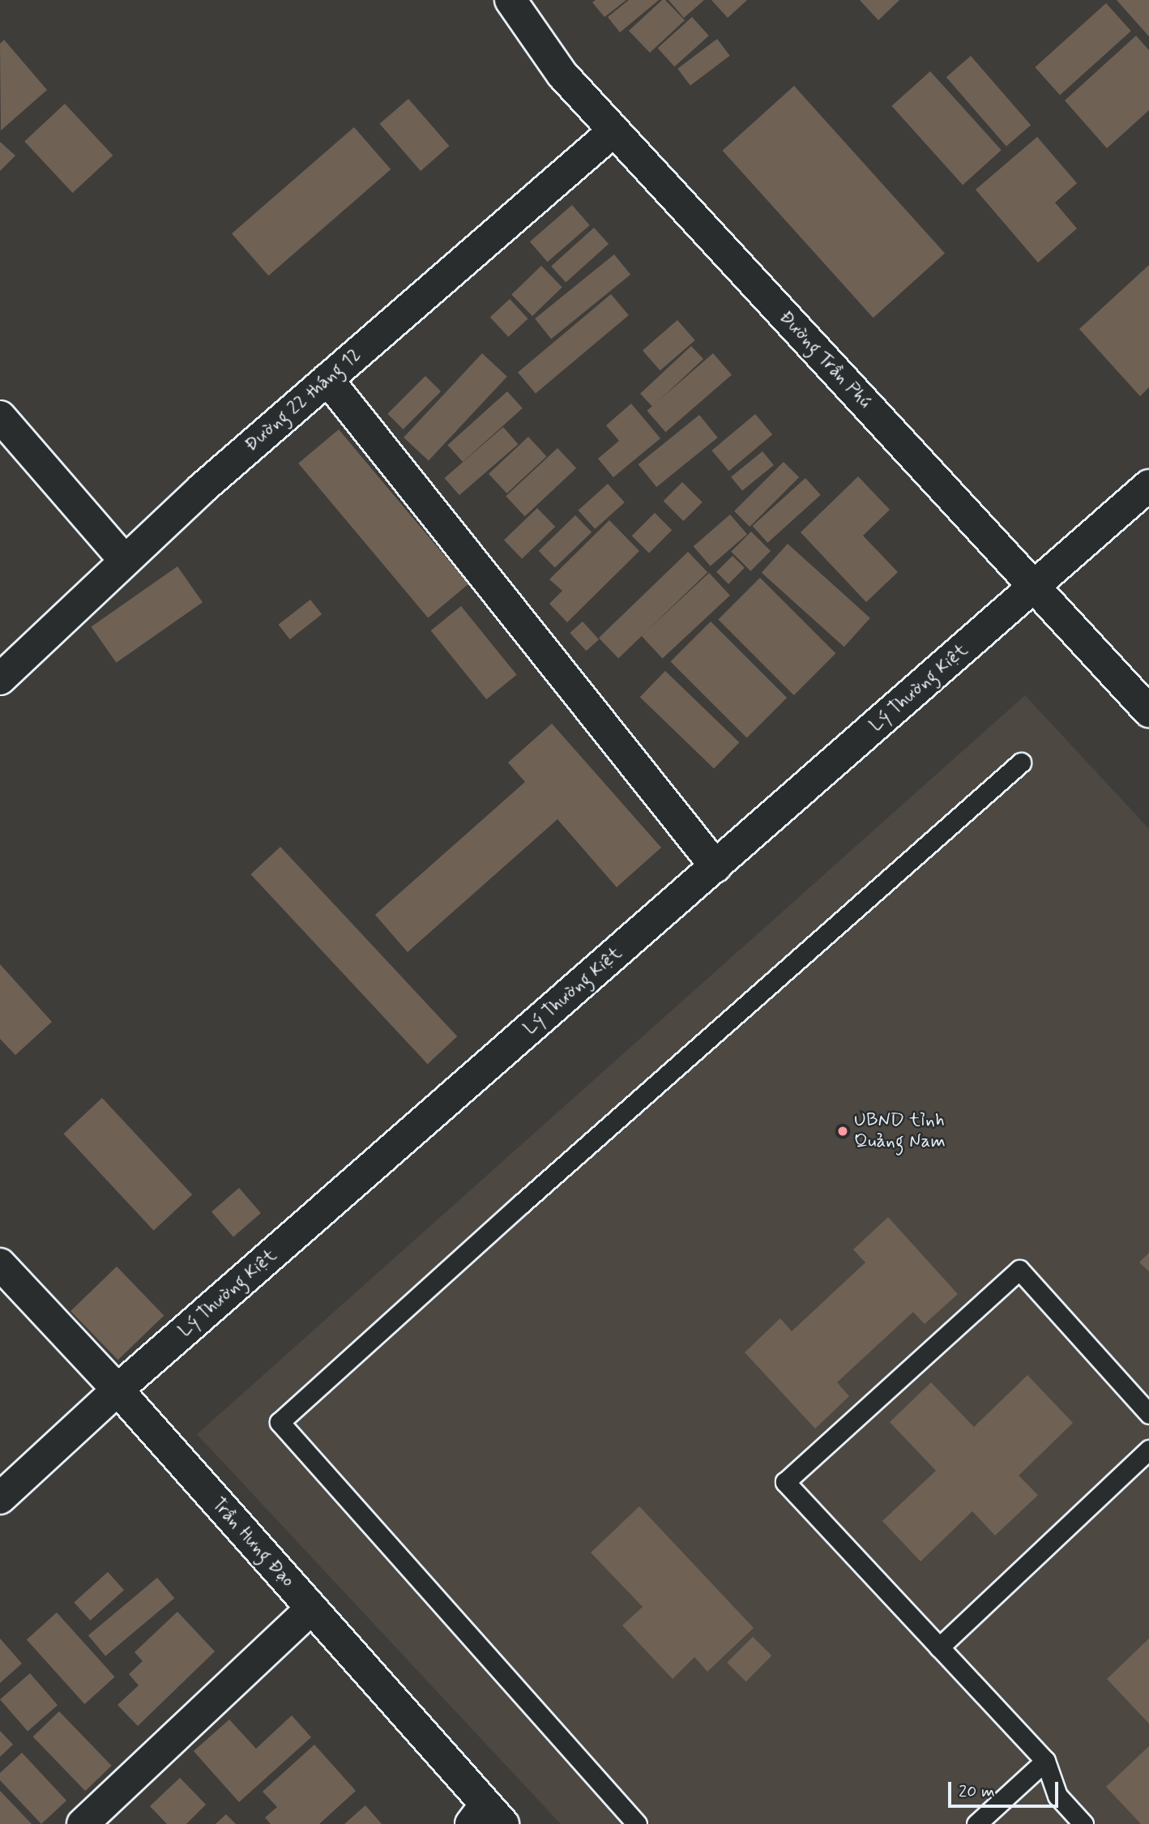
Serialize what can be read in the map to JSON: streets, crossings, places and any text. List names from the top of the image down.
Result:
{
  "streets": {
    "street": [
      "Đường Trần Phú",
      "Đường 22 tháng 12",
      "Lý Thường Kiệt",
      "Trần Hưng Đạo"
    ]
  },
  "crossings": [
    ["Đường Trần Phú", "Đường 22 tháng 12"],
    ["Đường Trần Phú", "Lý Thường Kiệt"],
    ["Lý Thường Kiệt", "Trần Hưng Đạo"]
  ],
  "places": ["UBND tỉnh Quảng Nam"],
  "scale_bar": "20 m"
}
